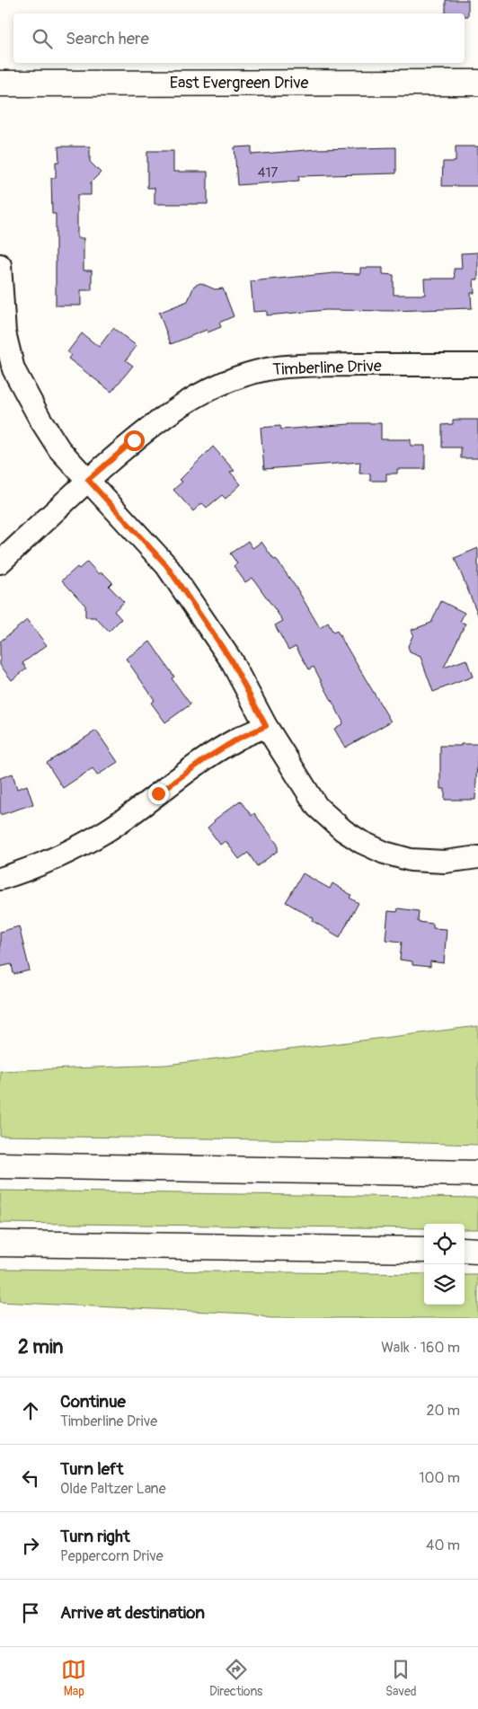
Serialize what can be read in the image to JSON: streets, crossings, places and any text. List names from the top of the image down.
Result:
{
  "streets": {
    "main road": ["East Evergreen Drive"],
    "street": ["Timberline Drive"]
  },
  "house_numbers": ["417"],
  "page": {
    "search": "Search here",
    "heading": ["2 min", "Walk · 160 m"],
    "list": [
      ["Continue", "Timberline Drive", "20 m"],
      ["Turn left", "Olde Paltzer Lane", "100 m"],
      ["Turn right", "Peppercorn Drive", "40 m"],
      "Arrive at destination"
    ],
    "nav": ["Map", "Directions", "Saved"]
  }
}
